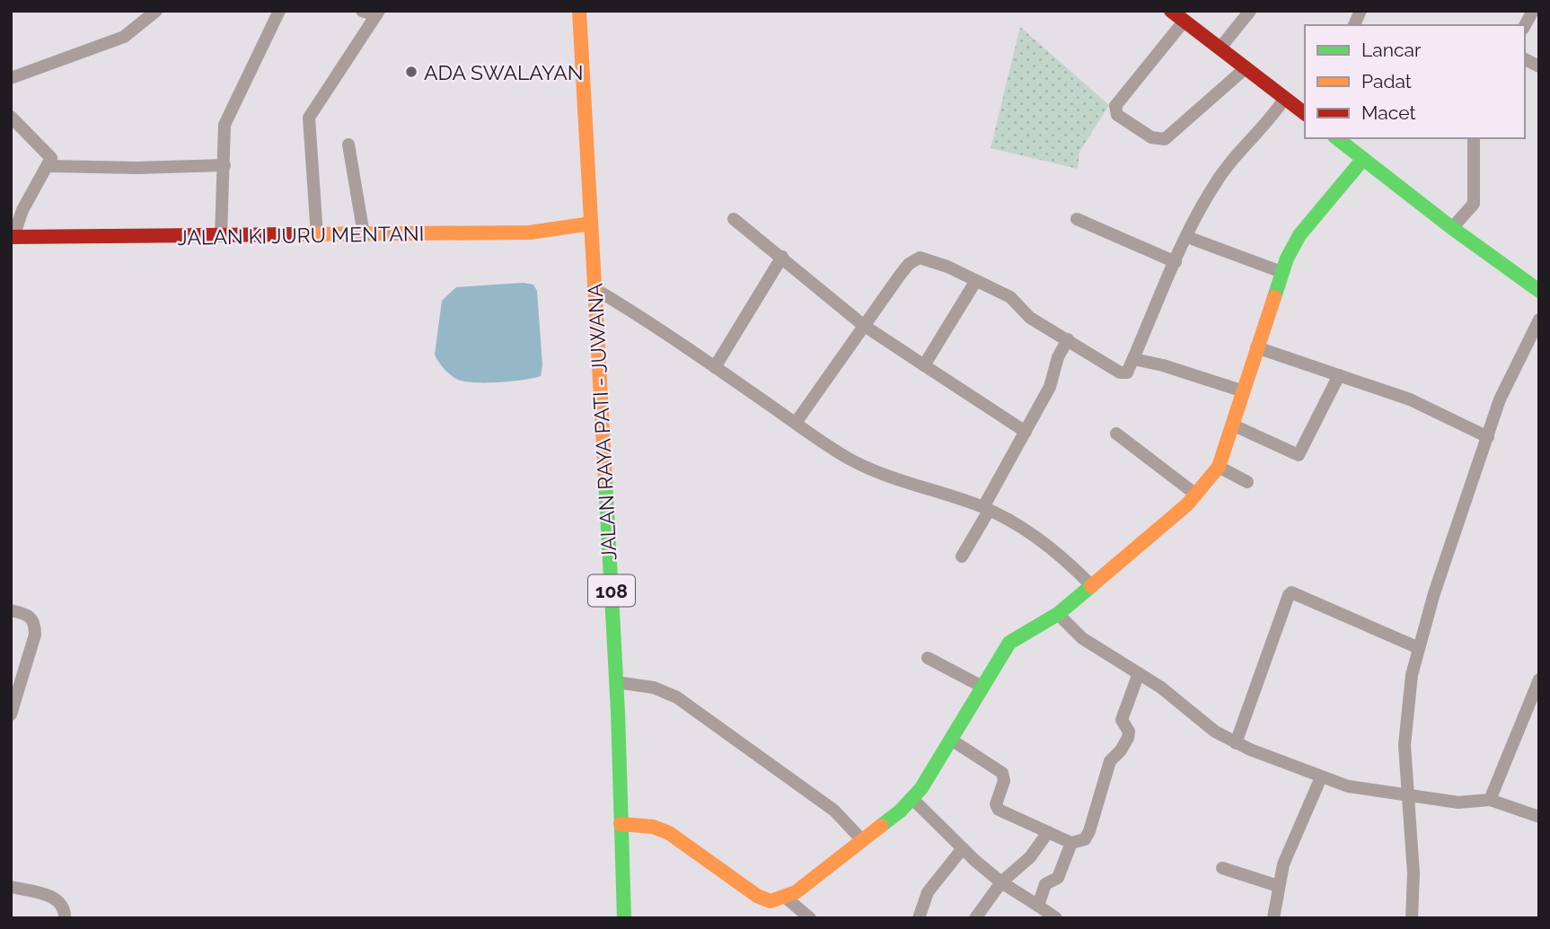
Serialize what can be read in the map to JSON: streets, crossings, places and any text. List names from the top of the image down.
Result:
{
  "streets": {
    "street": ["JALAN KI JURU MENTANI", "JALAN RAYA PATI - JUWANA", "108"]
  },
  "crossings": [
    ["JALAN KI JURU MENTANI", "JALAN RAYA PATI - JUWANA"]
  ],
  "places": ["ADA SWALAYAN"],
  "legend": ["Lancar", "Padat", "Macet"]
}
